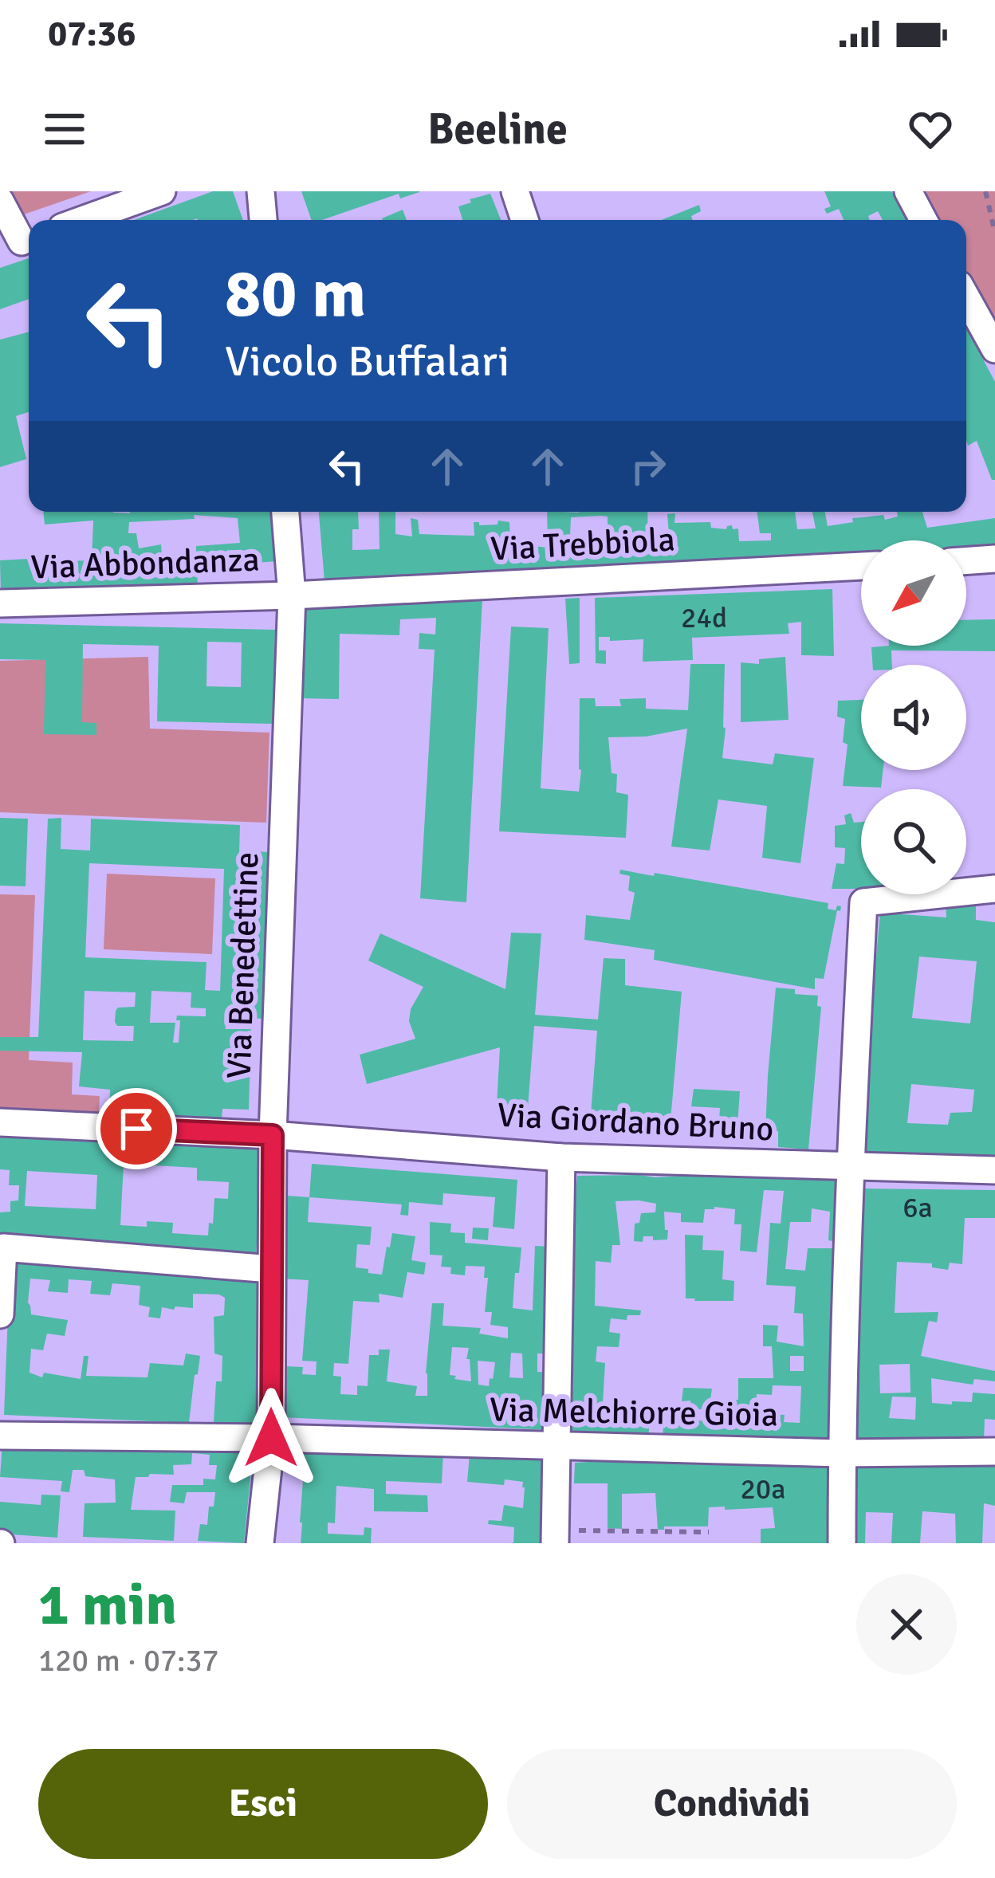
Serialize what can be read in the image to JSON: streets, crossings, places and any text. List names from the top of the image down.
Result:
{
  "streets": {
    "street": [
      "Via Trebbiola",
      "Via Abbondanza",
      "Via Benedettine",
      "Via Giordano Bruno",
      "Via Melchiorre Gioia"
    ]
  },
  "crossings": [
    ["Via Trebbiola", "Via Abbondanza"],
    ["Via Trebbiola", "Via Benedettine"],
    ["Via Abbondanza", "Via Benedettine"],
    ["Via Benedettine", "Via Giordano Bruno"],
    ["Via Benedettine", "Via Melchiorre Gioia"]
  ],
  "house_numbers": ["24d", "6a", "20a"],
  "north": "bottom left",
  "page": {
    "status": "07:36",
    "header": "Beeline",
    "turn": ["80 m", "Vicolo Buffalari"],
    "heading": ["1 min", "120 m · 07:37"],
    "buttons": ["Esci", "Condividi"]
  }
}
